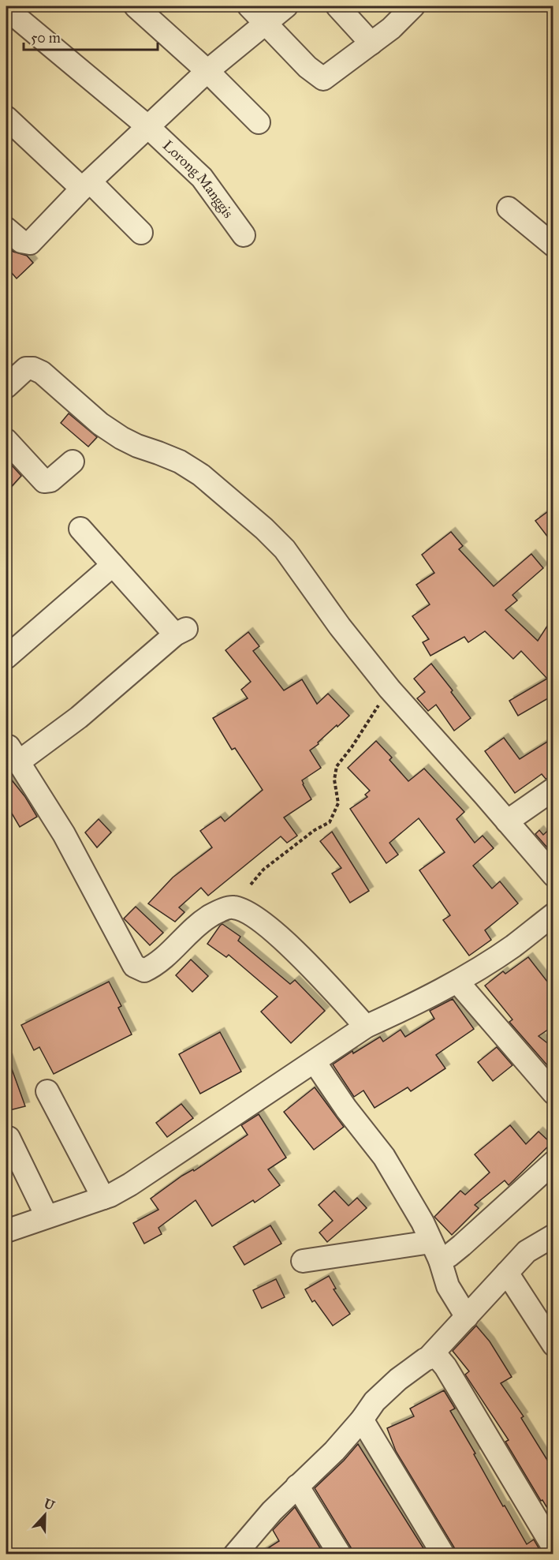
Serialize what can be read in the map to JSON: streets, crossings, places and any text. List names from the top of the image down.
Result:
{
  "streets": {
    "street": ["Lorong Manggis"]
  },
  "scale_bar": "50 m",
  "north": "top"
}
